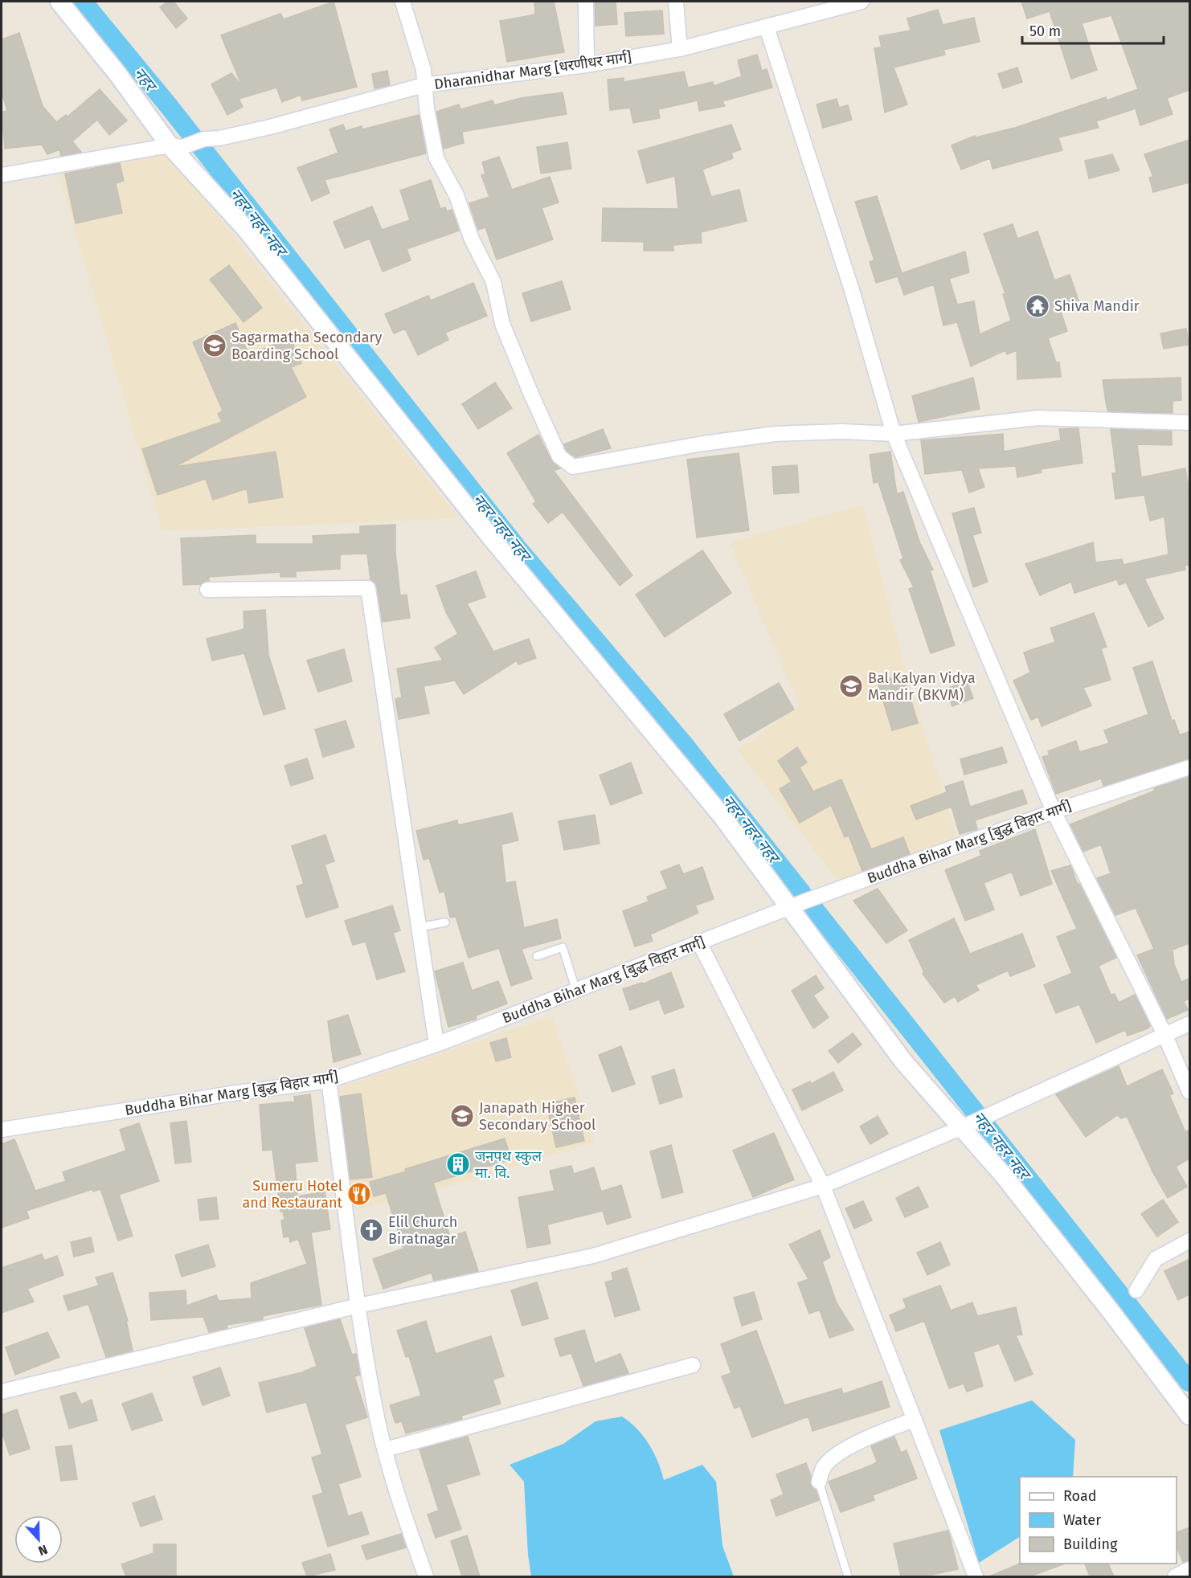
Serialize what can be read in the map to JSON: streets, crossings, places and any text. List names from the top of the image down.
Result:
{
  "streets": {
    "street": ["Dharanidhar Marg [धरणीधर मार्ग]", "Buddha Bihar Marg [बुद्ध विहार मार्ग]"]
  },
  "water": ["नहर", "नहर नहर नहर"],
  "places": {
    "temple": ["Shiva Mandir"],
    "school or university": ["Sagarmatha Secondary Boarding School", "Bal Kalyan Vidya Mandir (BKVM)", "Janapath Higher Secondary School"],
    "building": ["जनपथ स्कुल मा. वि."],
    "restaurant": ["Sumeru Hotel and Restaurant"],
    "church": ["Elil Church Biratnagar"]
  },
  "legend": ["Road", "Water", "Building"],
  "scale_bar": "50 m",
  "north": "bottom"
}
